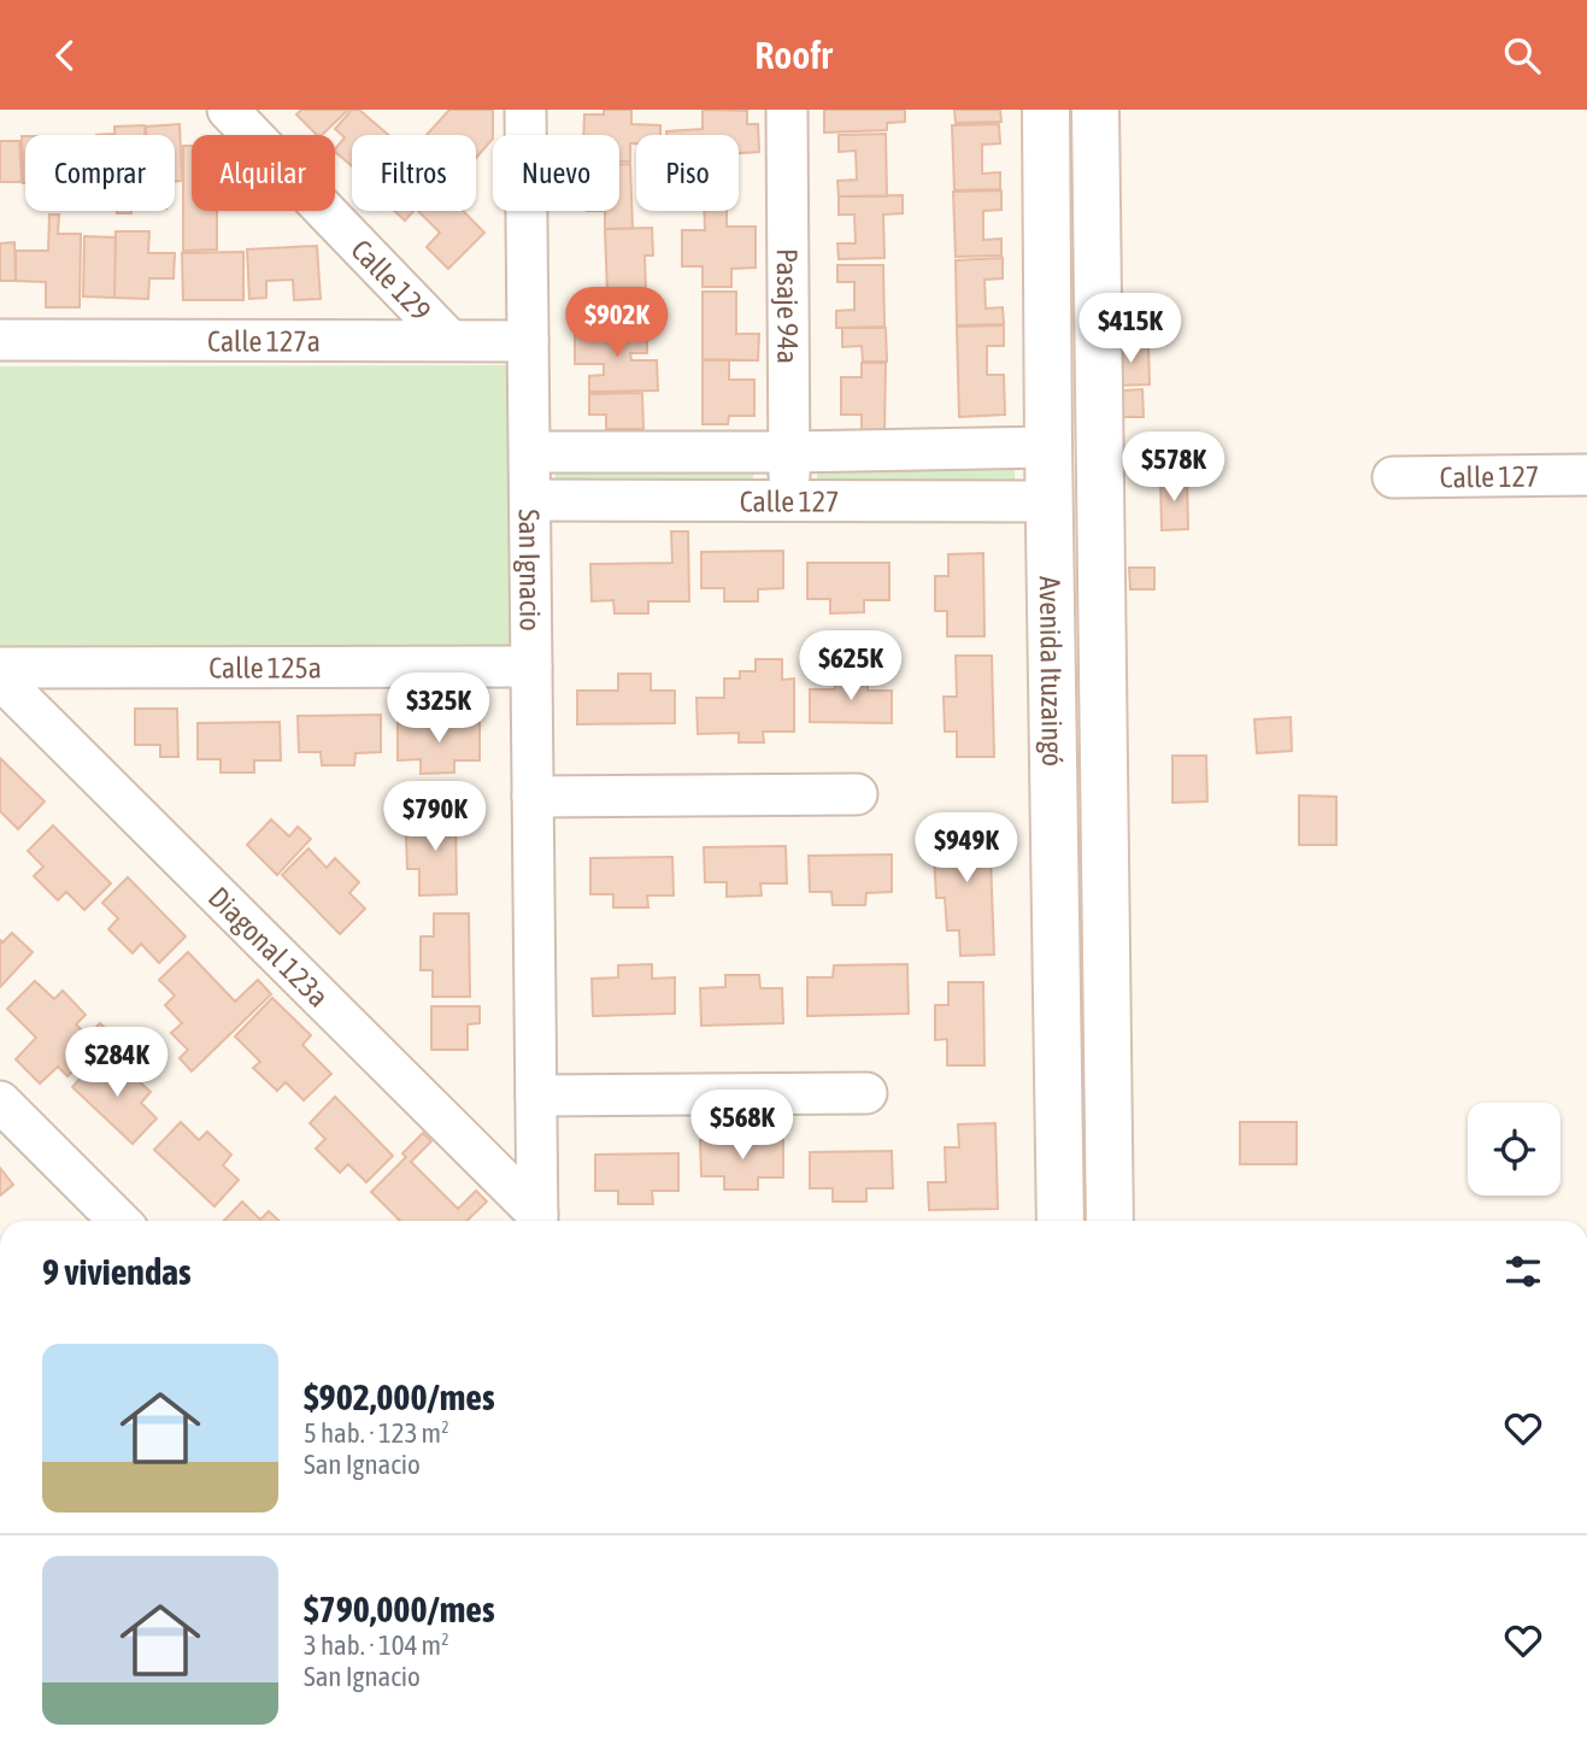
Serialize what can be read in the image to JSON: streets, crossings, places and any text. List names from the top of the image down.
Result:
{
  "streets": {
    "main road": ["Avenida Ituzaingó"],
    "street": [
      "Calle 129",
      "Pasaje 94a",
      "Calle 127a",
      "Calle 127",
      "San Ignacio",
      "Calle 125a",
      "Diagonal 123a"
    ]
  },
  "crossings": [
    ["Calle 129", "Calle 127a"],
    ["Pasaje 94a", "Calle 127"],
    ["Calle 127a", "San Ignacio"],
    ["Calle 127", "San Ignacio"],
    ["Calle 127", "Avenida Ituzaingó"],
    ["San Ignacio", "Calle 125a"],
    ["San Ignacio", "Diagonal 123a"]
  ],
  "page": {
    "header": "Roofr",
    "chip": [
      "Comprar",
      "Alquilar",
      "Filtros",
      "Nuevo",
      "Piso"
    ],
    "price": [
      "$902K",
      "$415K",
      "$578K",
      "$625K",
      "$325K",
      "$790K",
      "$949K",
      "$284K",
      "$568K"
    ],
    "heading": "9 viviendas",
    "list": [
      {
        "name": "$902,000/mes",
        "note": "5 hab. · 123 m² · San Ignacio"
      },
      {
        "name": "$790,000/mes",
        "note": "3 hab. · 104 m² · San Ignacio"
      }
    ]
  }
}
